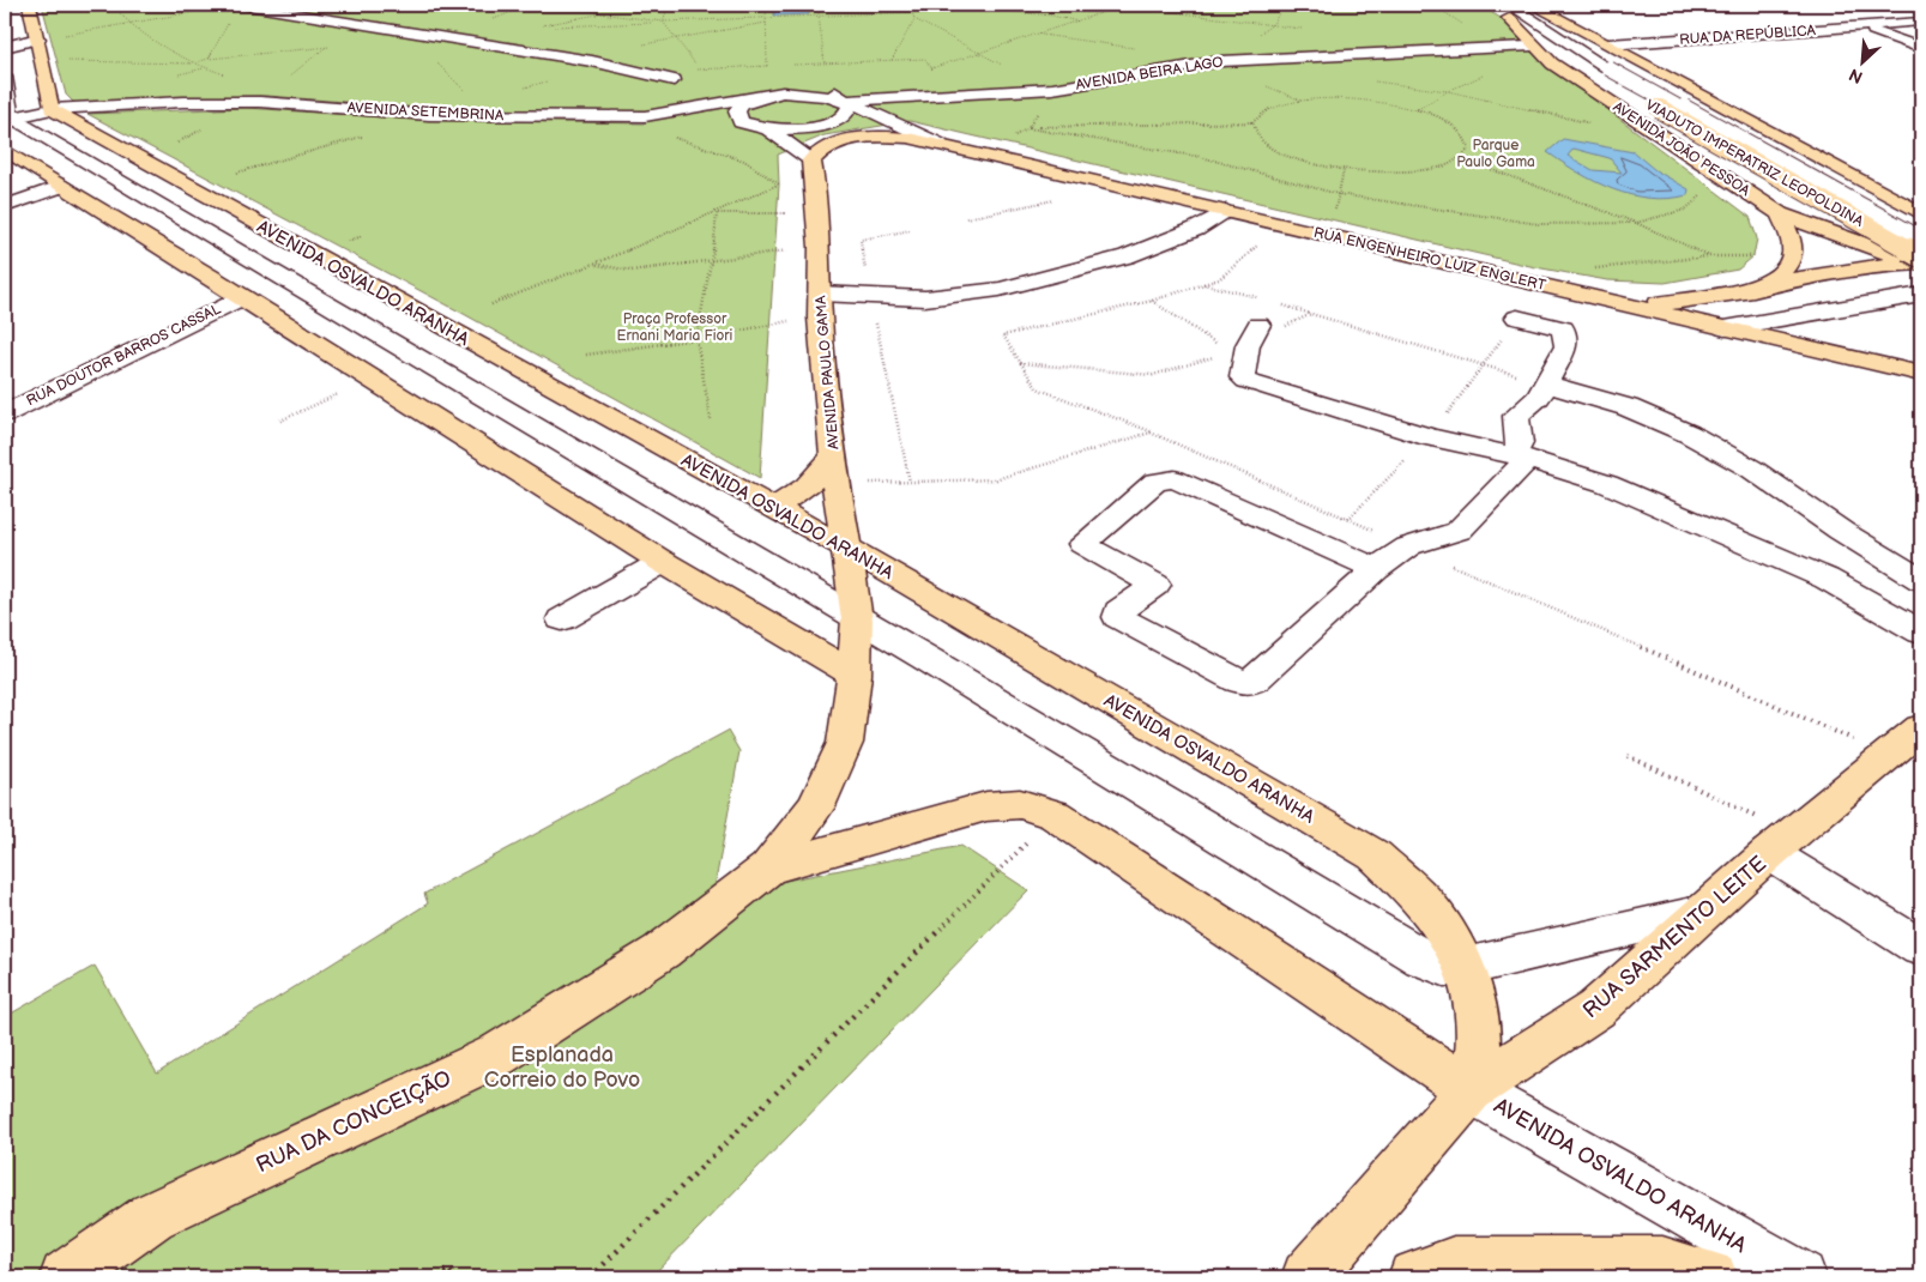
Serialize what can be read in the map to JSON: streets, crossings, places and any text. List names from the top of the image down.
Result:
{
  "streets": {
    "main road": [
      "AVENIDA JOÃO PESSOA",
      "VIADUTO IMPERATRIZ LEOPOLDINA",
      "RUA ENGENHEIRO LUIZ ENGLERT",
      "AVENIDA OSVALDO ARANHA",
      "AVENIDA PAULO GAMA",
      "RUA SARMENTO LEITE",
      "RUA DA CONCEIÇÃO"
    ],
    "street": [
      "RUA DA REPÚBLICA",
      "AVENIDA BEIRA LAGO",
      "AVENIDA SETEMBRINA",
      "RUA DOUTOR BARROS CASSAL"
    ]
  },
  "crossings": [
    ["AVENIDA BEIRA LAGO", "AVENIDA SETEMBRINA"],
    ["AVENIDA SETEMBRINA", "RUA ENGENHEIRO LUIZ ENGLERT"],
    ["AVENIDA SETEMBRINA", "AVENIDA OSVALDO ARANHA"],
    ["AVENIDA JOÃO PESSOA", "VIADUTO IMPERATRIZ LEOPOLDINA"],
    ["AVENIDA OSVALDO ARANHA", "AVENIDA PAULO GAMA"],
    ["AVENIDA OSVALDO ARANHA", "RUA SARMENTO LEITE"],
    ["AVENIDA OSVALDO ARANHA", "RUA DA CONCEIÇÃO"],
    ["AVENIDA PAULO GAMA", "RUA DA CONCEIÇÃO"]
  ],
  "parks": ["Parque Paulo Gama", "Praça Professor Ernani Maria Fiori", "Esplanada Correio do Povo"],
  "north": "bottom left"
}
